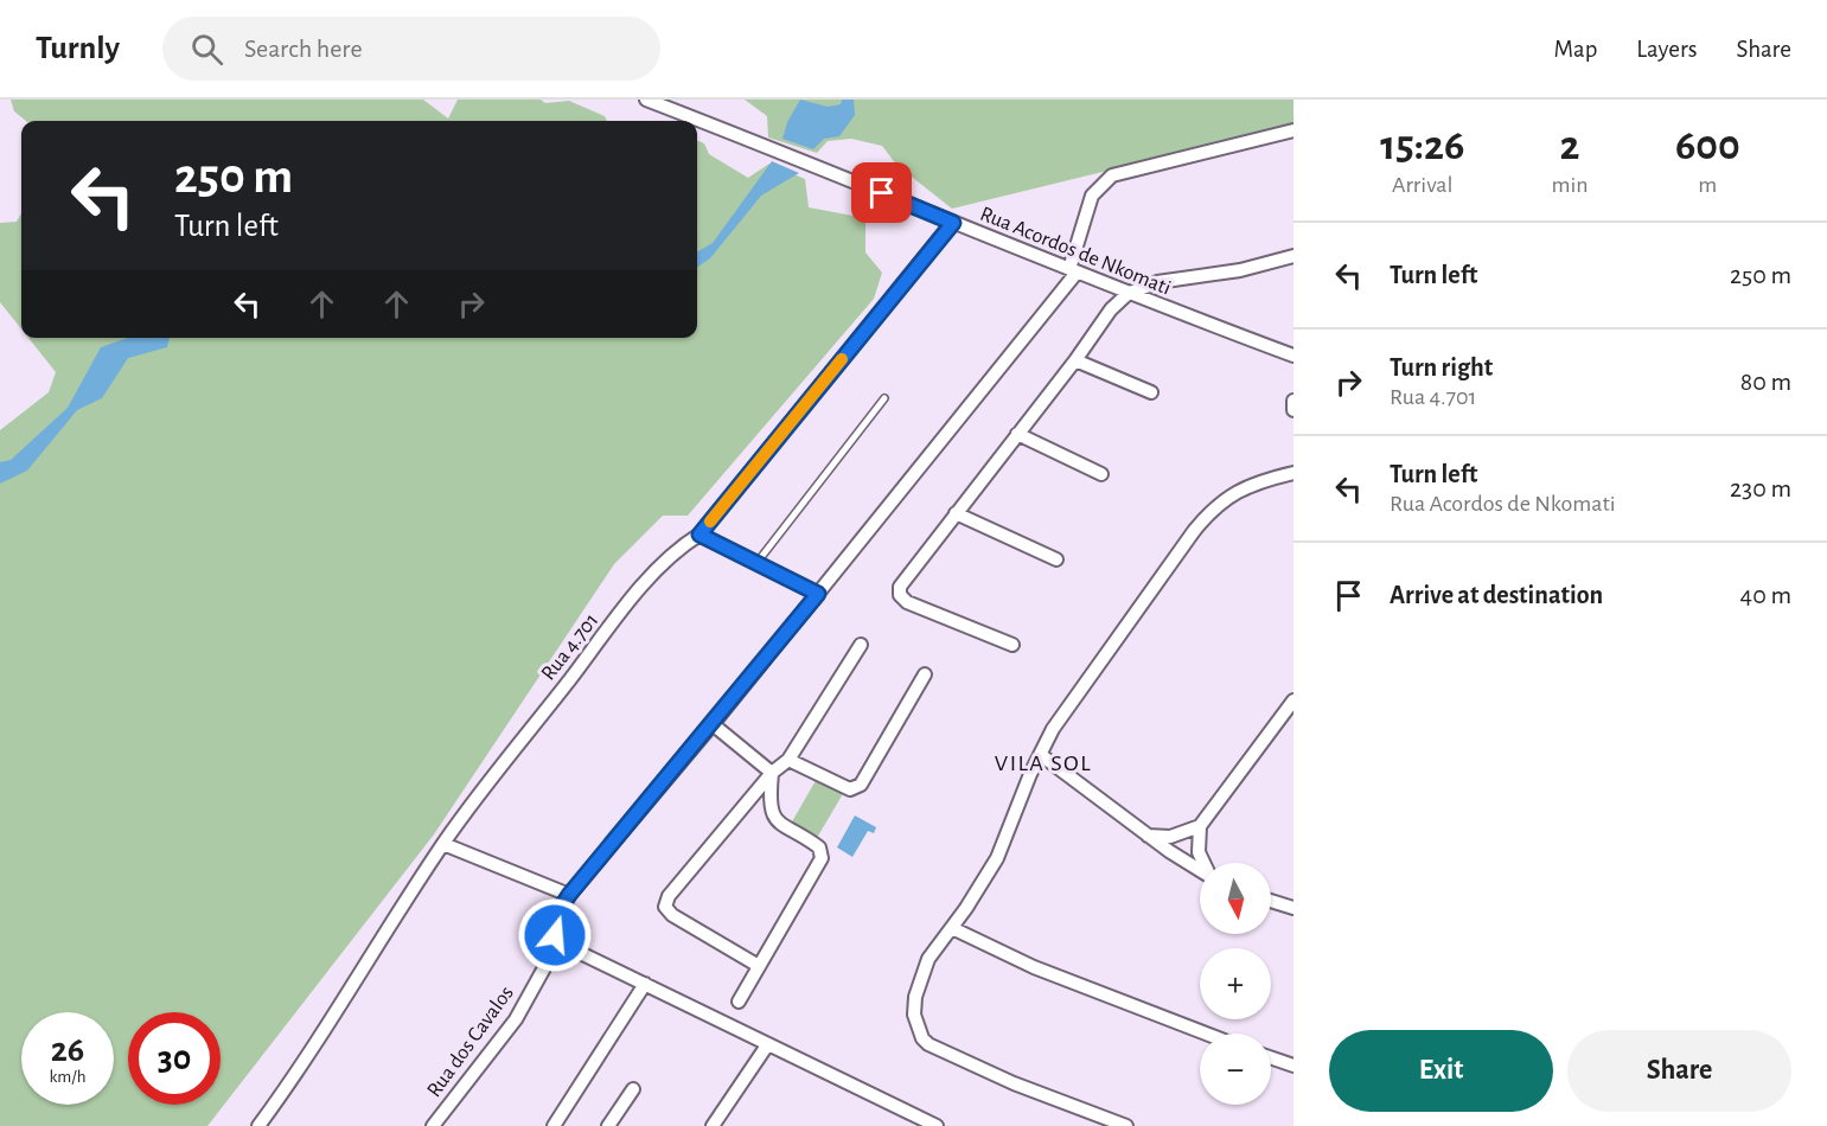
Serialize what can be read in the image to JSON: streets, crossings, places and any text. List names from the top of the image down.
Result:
{
  "streets": {
    "street": ["Rua Acordos de Nkomati", "Rua 4.701", "Rua dos Cavalos"]
  },
  "crossings": [
    ["Rua Acordos de Nkomati", "Rua 4.701"]
  ],
  "districts": ["VILA SOL"],
  "north": "bottom",
  "page": {
    "header": "Turnly",
    "search": "Search here",
    "nav": ["Map", "Layers", "Share"],
    "eta": [
      "15:26",
      "Arrival",
      "2",
      "min",
      "600",
      "m"
    ],
    "turn": ["250 m", "Turn left"],
    "list": [
      {
        "name": "Turn left",
        "value": "250 m"
      },
      {
        "name": "Turn right",
        "note": "Rua 4.701",
        "value": "80 m"
      },
      {
        "name": "Turn left",
        "note": "Rua Acordos de Nkomati",
        "value": "230 m"
      },
      {
        "name": "Arrive at destination",
        "value": "40 m"
      }
    ],
    "map_buttons": ["+", "−"],
    "speed": "26 km/h",
    "limit": "30",
    "buttons": ["Exit", "Share"]
  }
}
